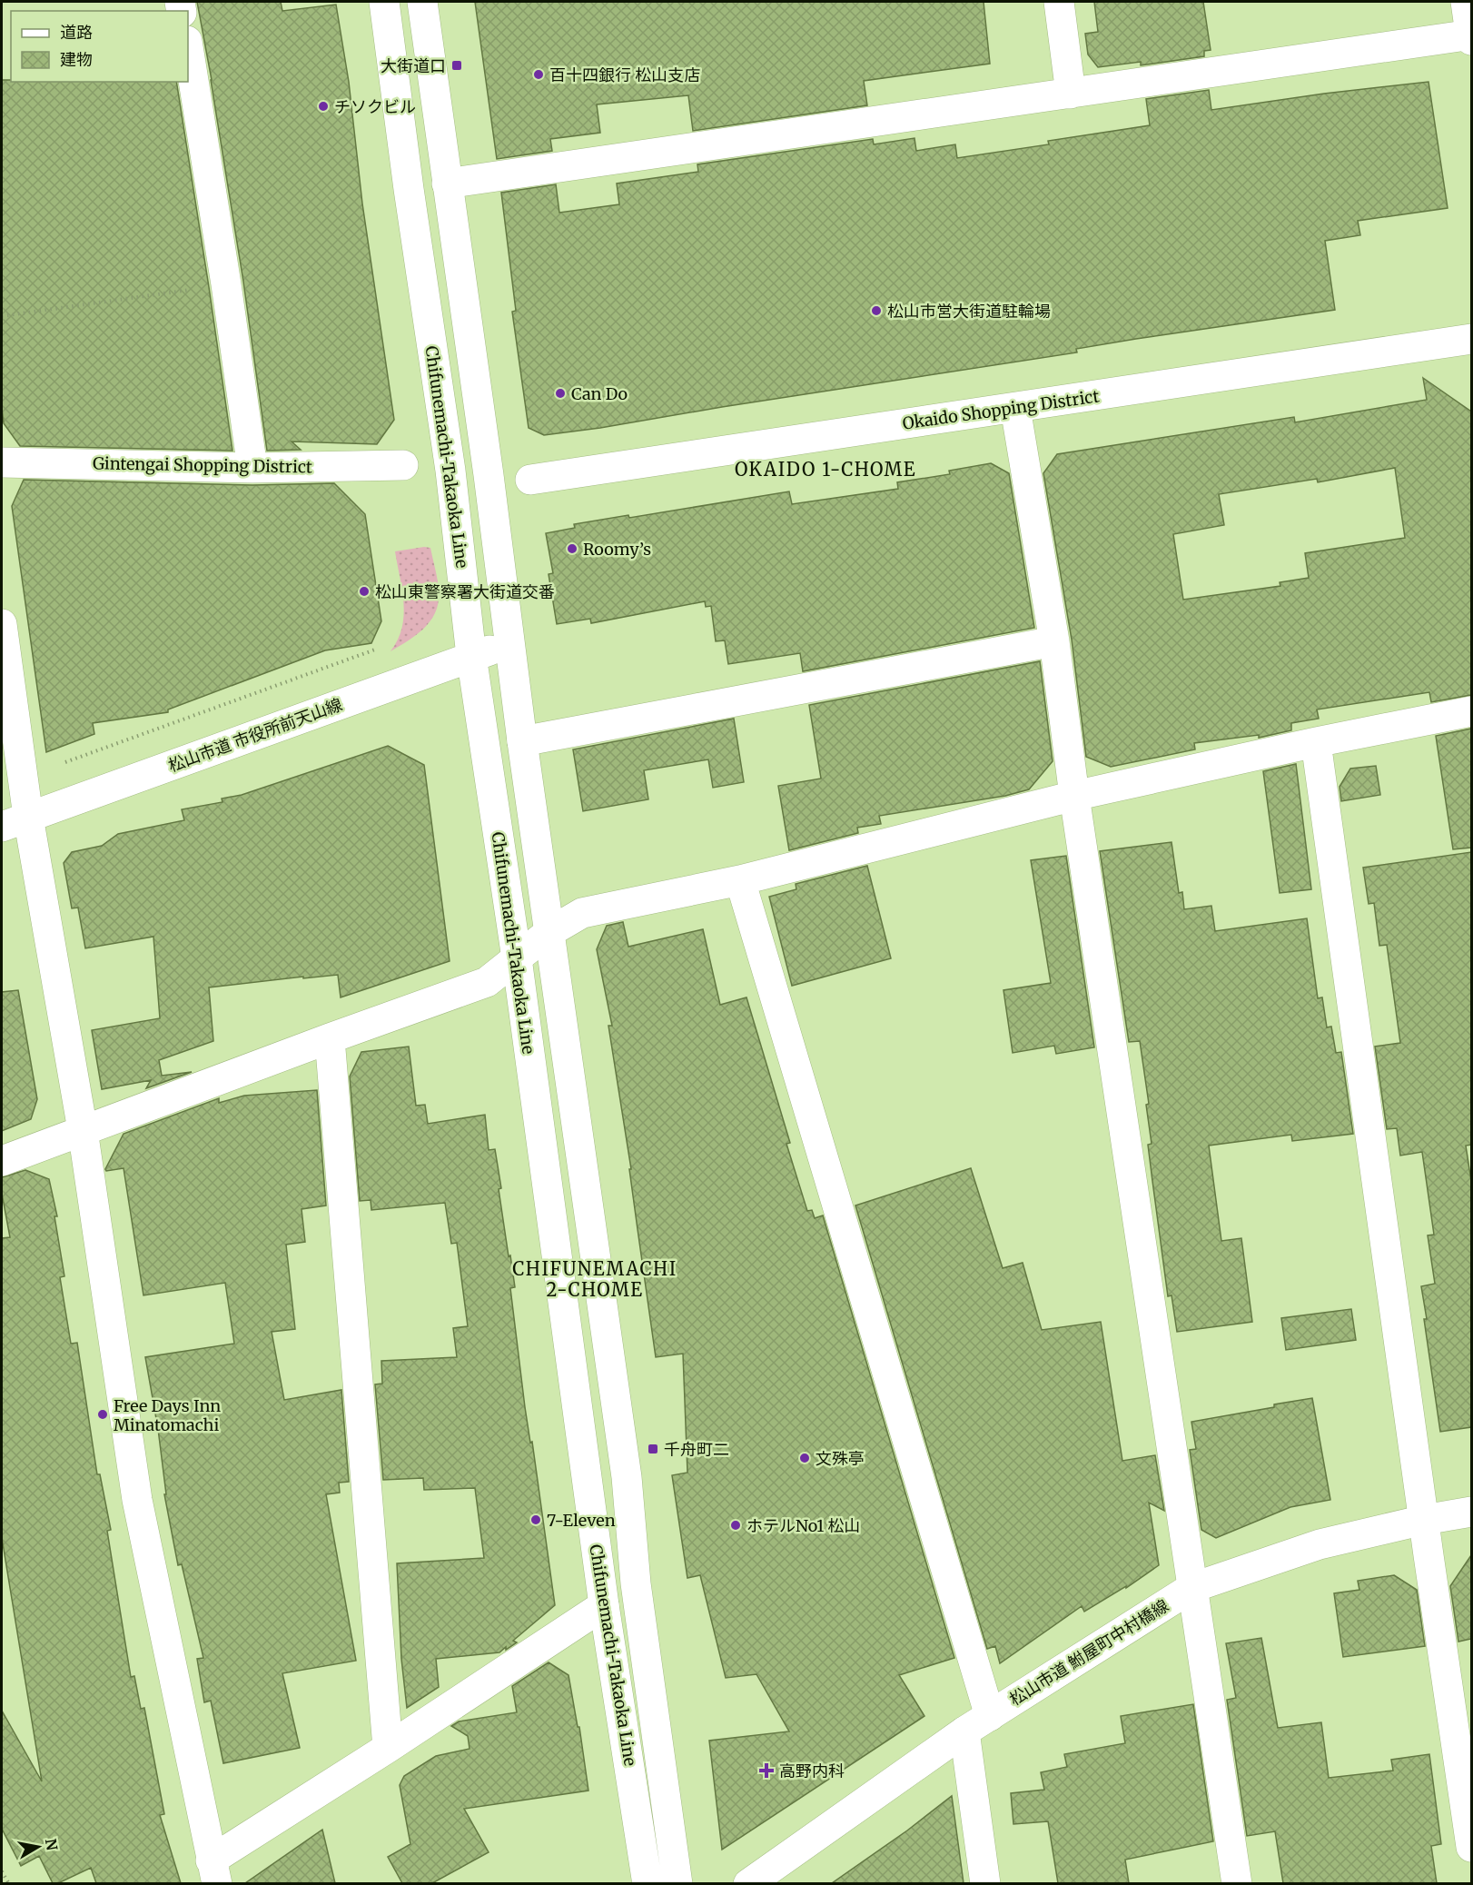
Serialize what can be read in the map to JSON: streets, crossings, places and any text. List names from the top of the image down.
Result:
{
  "streets": {
    "street": [
      "Okaido Shopping District",
      "Chifunemachi-Takaoka Line",
      "Gintengai Shopping District",
      "松山市道 市役所前天山線",
      "松山市道 鮒屋町中村橋線"
    ]
  },
  "crossings": [
    ["Chifunemachi-Takaoka Line", "松山市道 市役所前天山線"]
  ],
  "districts": ["OKAIDO 1-CHOME", "CHIFUNEMACHI 2-CHOME"],
  "places": {
    "transit": ["大街道口", "千舟町二"],
    "other": [
      "百十四銀行 松山支店",
      "チソクビル",
      "松山市営大街道駐輪場",
      "Can Do",
      "Roomy’s",
      "松山東警察署大街道交番",
      "Free Days Inn Minatomachi",
      "文殊亭",
      "7-Eleven",
      "ホテルNo1 松山"
    ],
    "health": ["高野内科"]
  },
  "legend": ["道路", "建物"],
  "north": "right"
}
